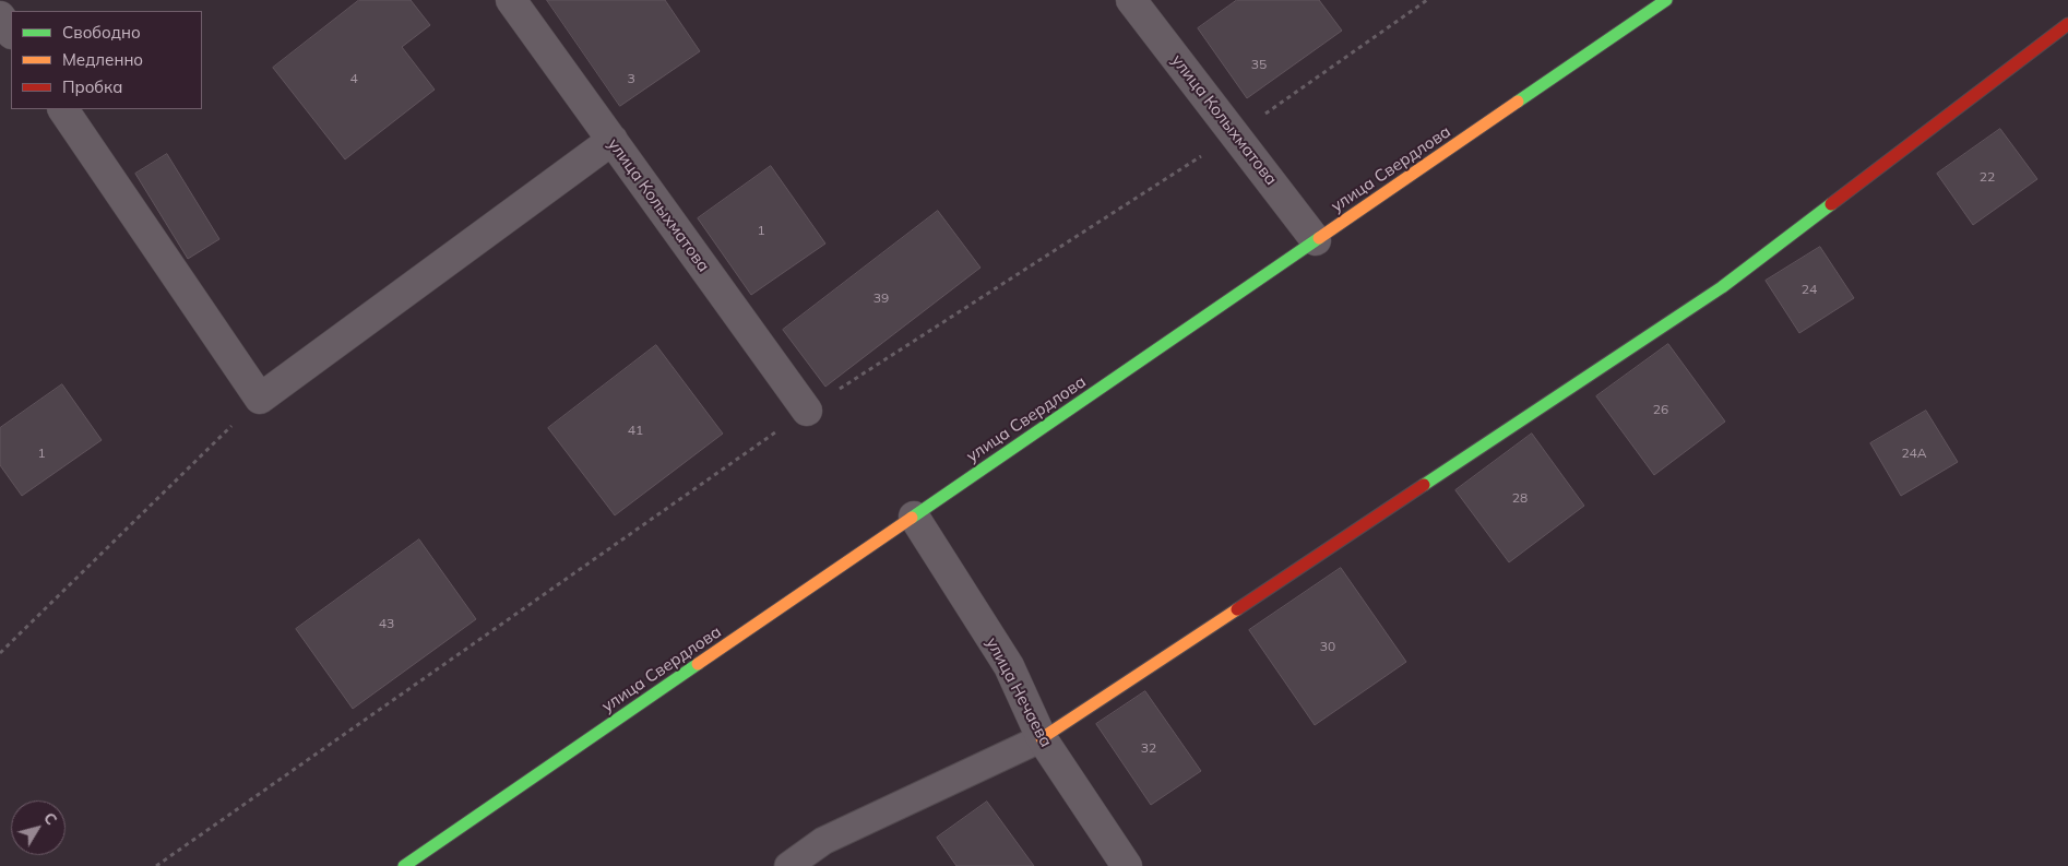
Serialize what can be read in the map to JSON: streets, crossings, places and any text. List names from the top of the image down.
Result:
{
  "streets": {
    "main road": ["улица Свердлова"],
    "street": ["улица Колыхматова", "улица Нечаева"]
  },
  "crossings": [
    ["улица Колыхматова", "улица Свердлова"],
    ["улица Свердлова", "улица Нечаева"]
  ],
  "house_numbers": [
    "35",
    "4",
    "3",
    "22",
    "1",
    "24",
    "39",
    "26",
    "41",
    "1",
    "24А",
    "28",
    "43",
    "30",
    "32"
  ],
  "legend": ["Свободно", "Медленно", "Пробка"],
  "north": "top right"
}
